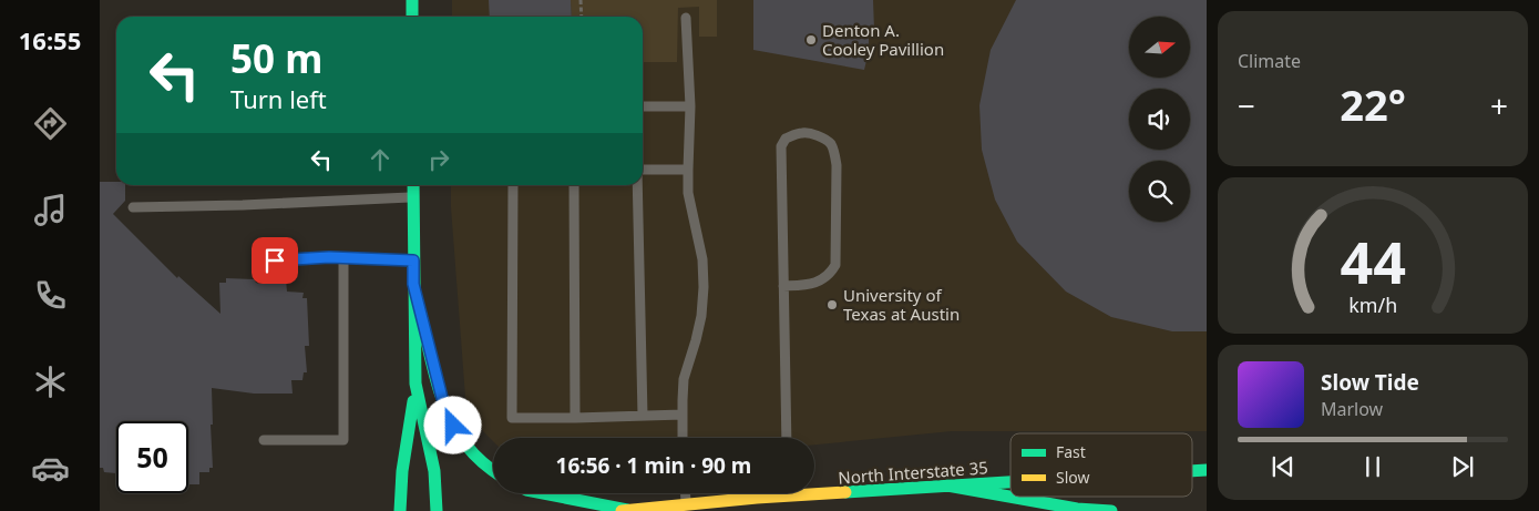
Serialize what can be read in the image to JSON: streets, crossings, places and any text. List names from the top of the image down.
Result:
{
  "streets": {
    "main road": ["North Interstate 35"]
  },
  "places": ["Denton A. Cooley Pavillion", "University of Texas at Austin"],
  "legend": ["Fast", "Slow"],
  "north": "right",
  "page": {
    "tabs": "16:55",
    "tile": "Climate",
    "turn": ["50 m", "Turn left"],
    "heat": ["−", "22°", "+"],
    "song": ["Slow Tide", "Marlow"],
    "limit": "50",
    "trip": "16:56 · 1 min · 90 m",
    "gauge": ["44", "km/h"]
  }
}
